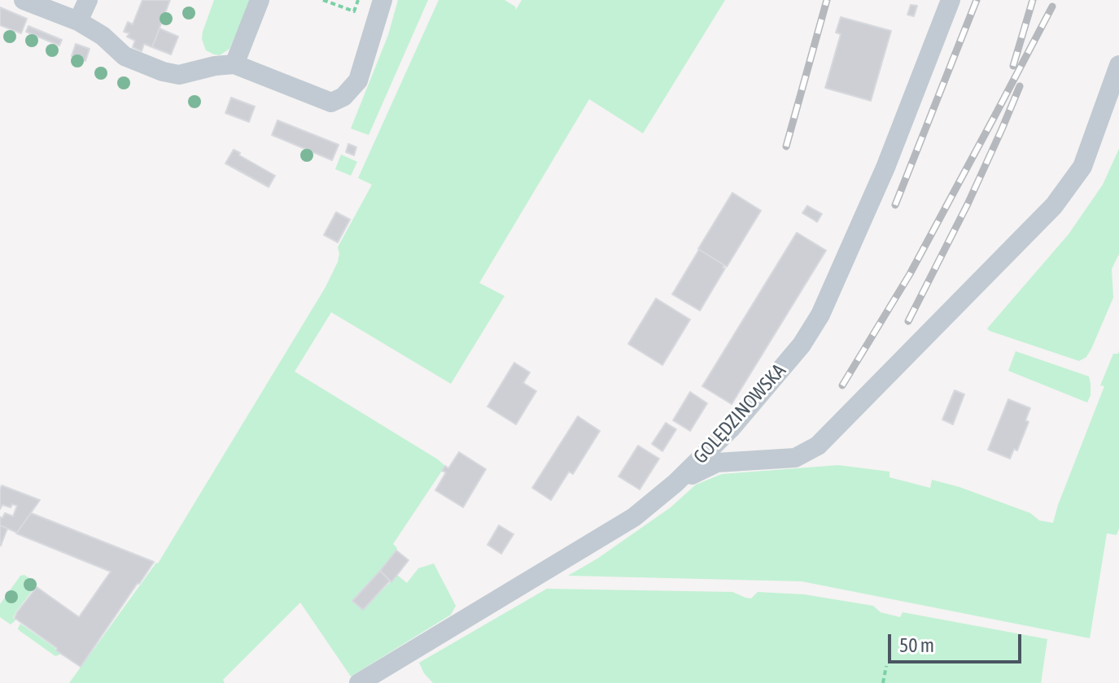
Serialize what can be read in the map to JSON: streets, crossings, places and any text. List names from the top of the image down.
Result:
{
  "streets": {
    "lane": ["GOLĘDZINOWSKA"]
  },
  "scale_bar": "50 m"
}
